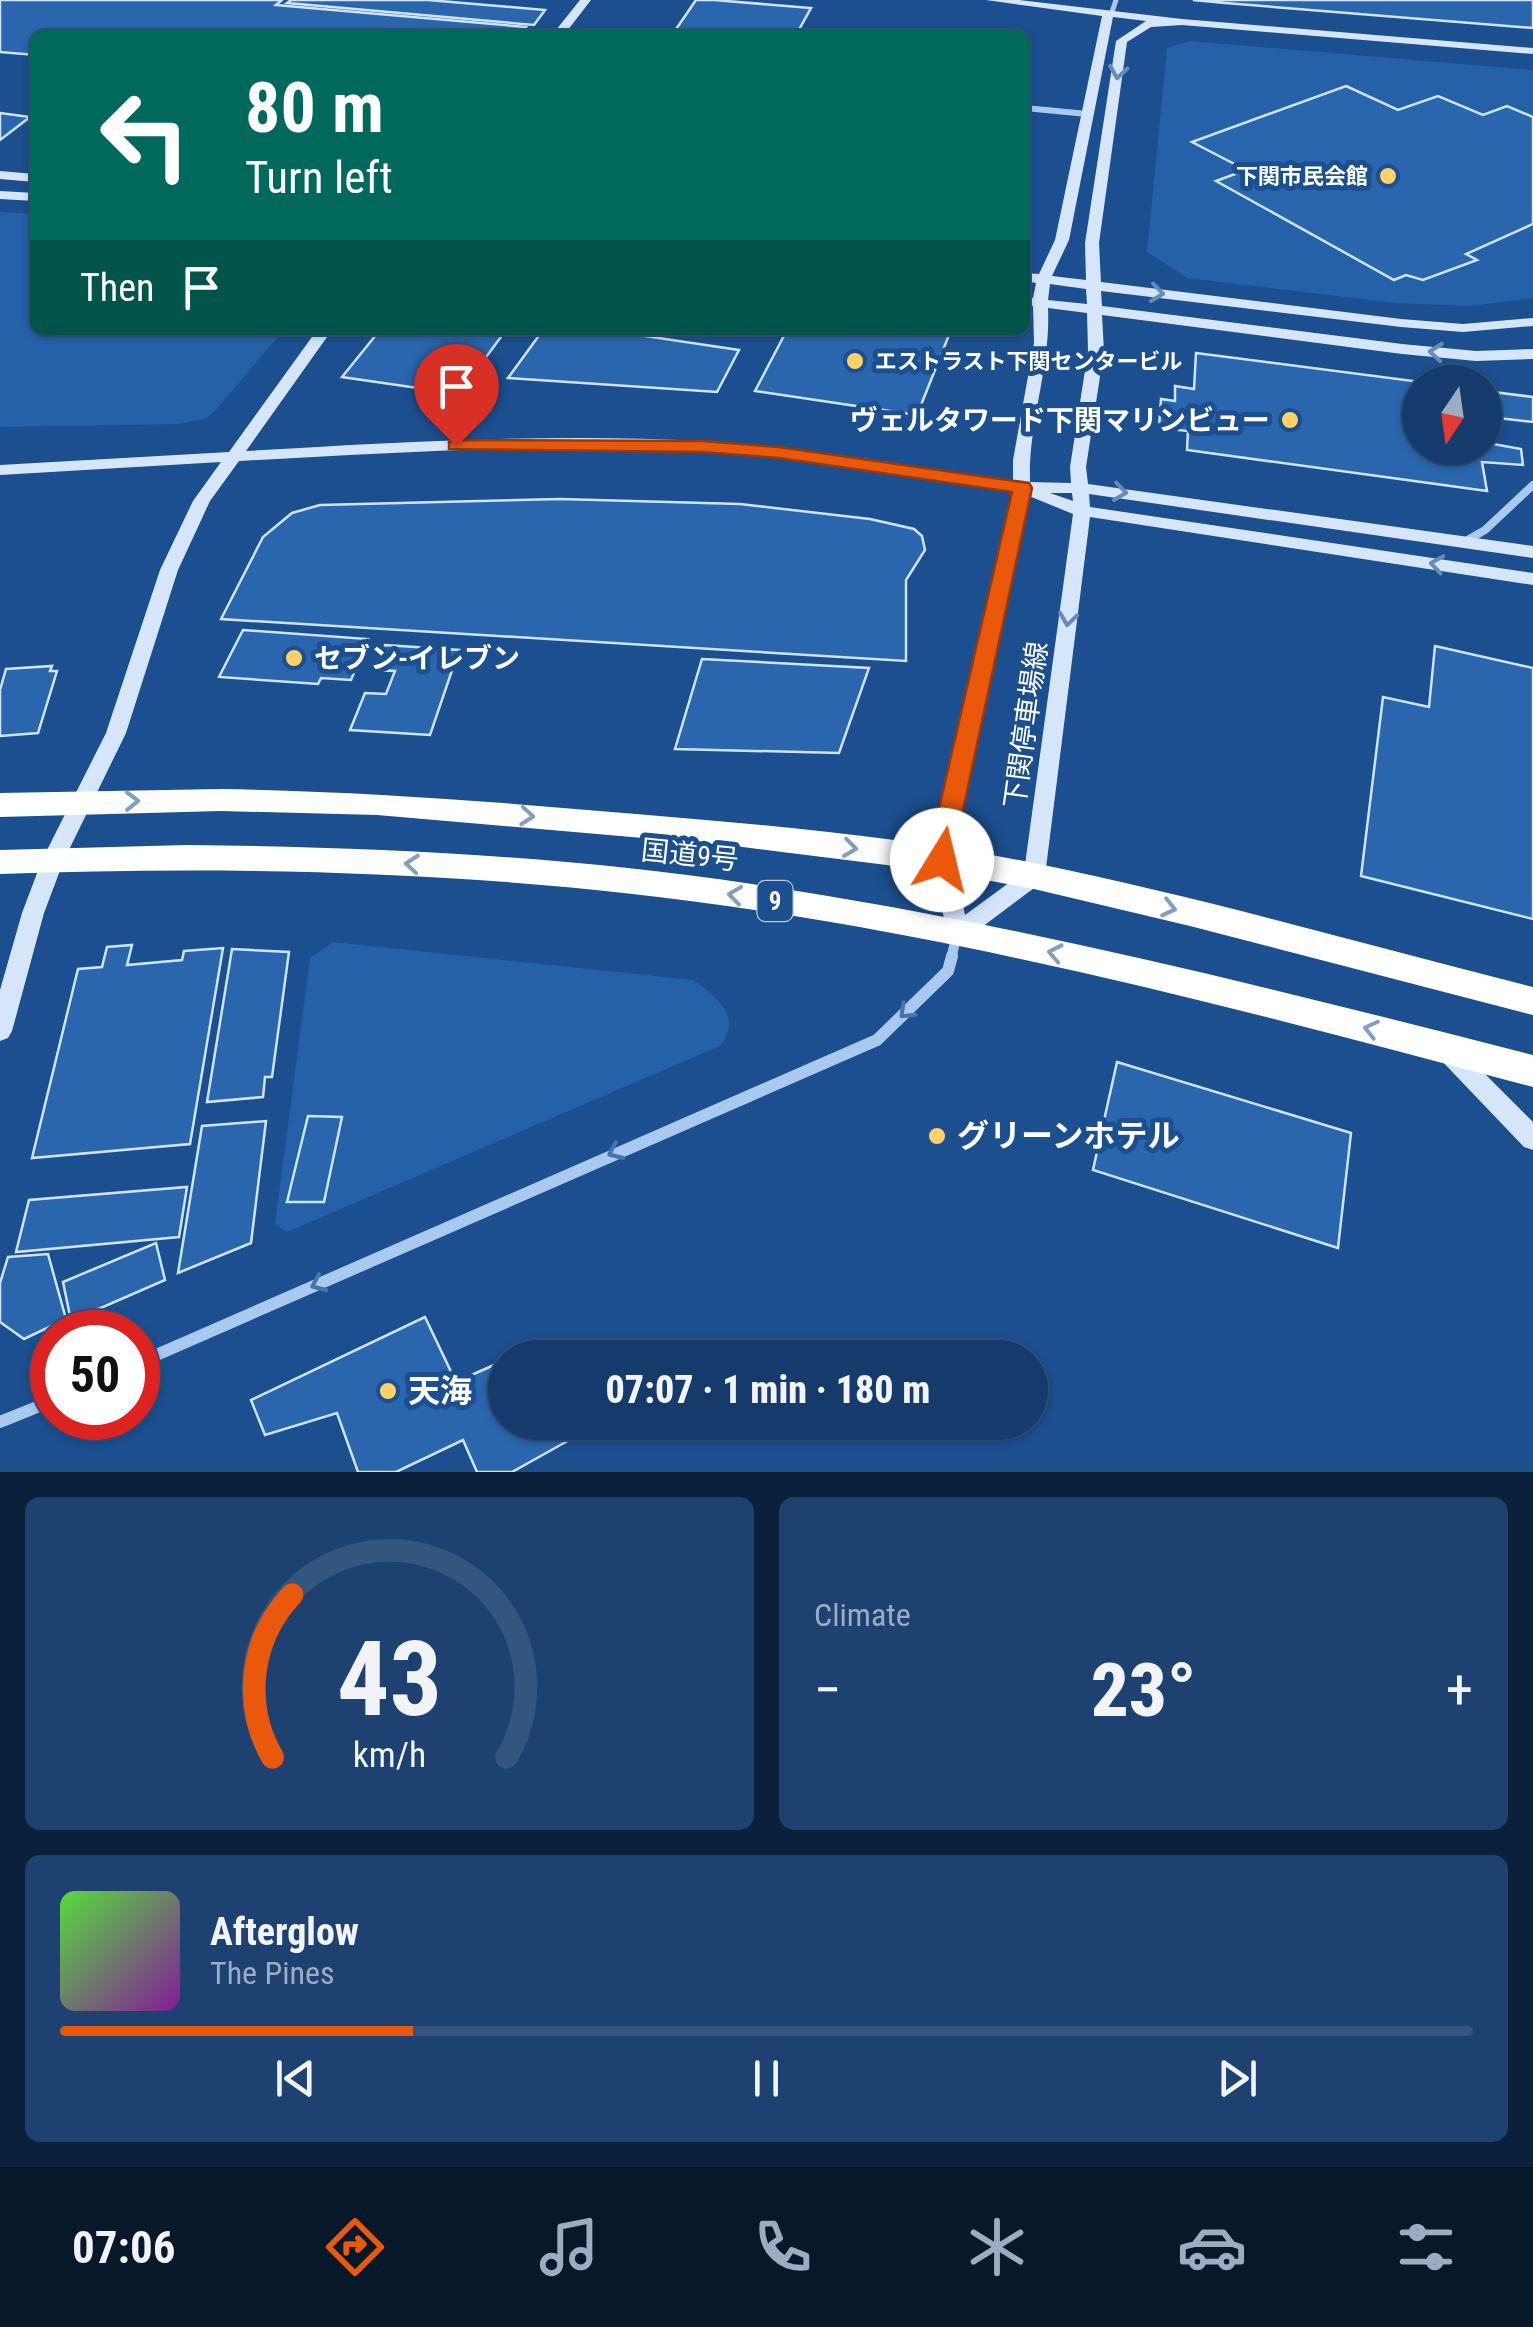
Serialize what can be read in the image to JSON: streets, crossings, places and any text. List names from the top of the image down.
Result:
{
  "streets": {
    "highway": ["国道9号", "9"],
    "street": ["下関停車場線"]
  },
  "crossings": [
    ["下関停車場線", "国道9号"]
  ],
  "places": [
    "下関市民会館",
    "エストラスト下関センタービル",
    "ヴェルタワード下関マリンビュー",
    "セブン-イレブン",
    "グリーンホテル",
    "天海"
  ],
  "north": "bottom",
  "page": {
    "turn": ["80 m", "Turn left"],
    "then": "Then",
    "limit": "50",
    "trip": "07:07 · 1 min · 180 m",
    "tile": "Climate",
    "heat": ["−", "23°", "+"],
    "song": ["Afterglow", "The Pines"],
    "tabs": "07:06",
    "gauge": ["43", "km/h"]
  }
}
